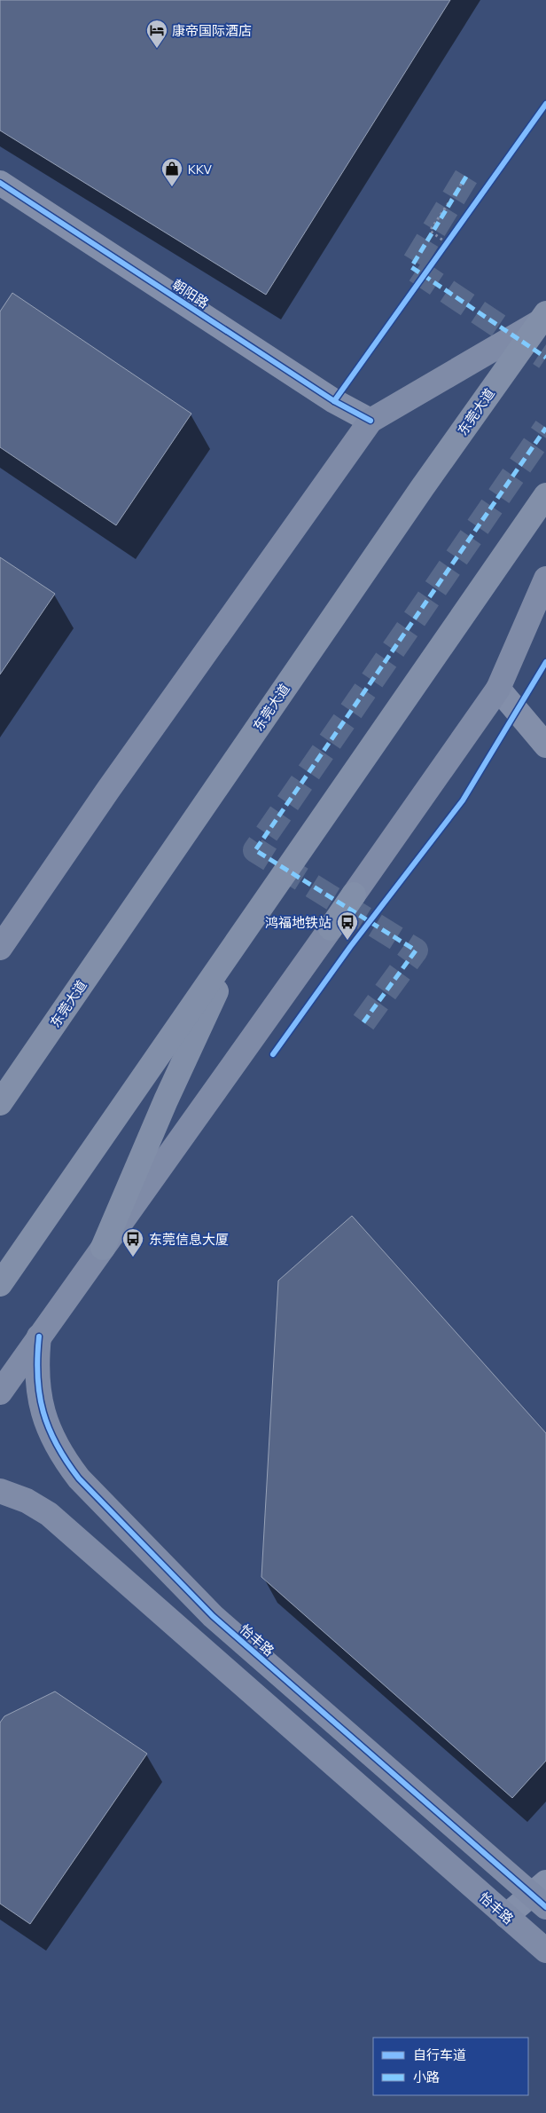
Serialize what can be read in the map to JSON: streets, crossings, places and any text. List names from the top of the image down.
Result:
{
  "streets": {
    "main road": ["东莞大道", "怡丰路"],
    "street": ["朝阳路"]
  },
  "places": {
    "hotel": ["康帝国际酒店"],
    "shop": ["KKV"],
    "bus stop": ["鸿福地铁站", "东莞信息大厦"]
  },
  "legend": ["自行车道", "小路"]
}
